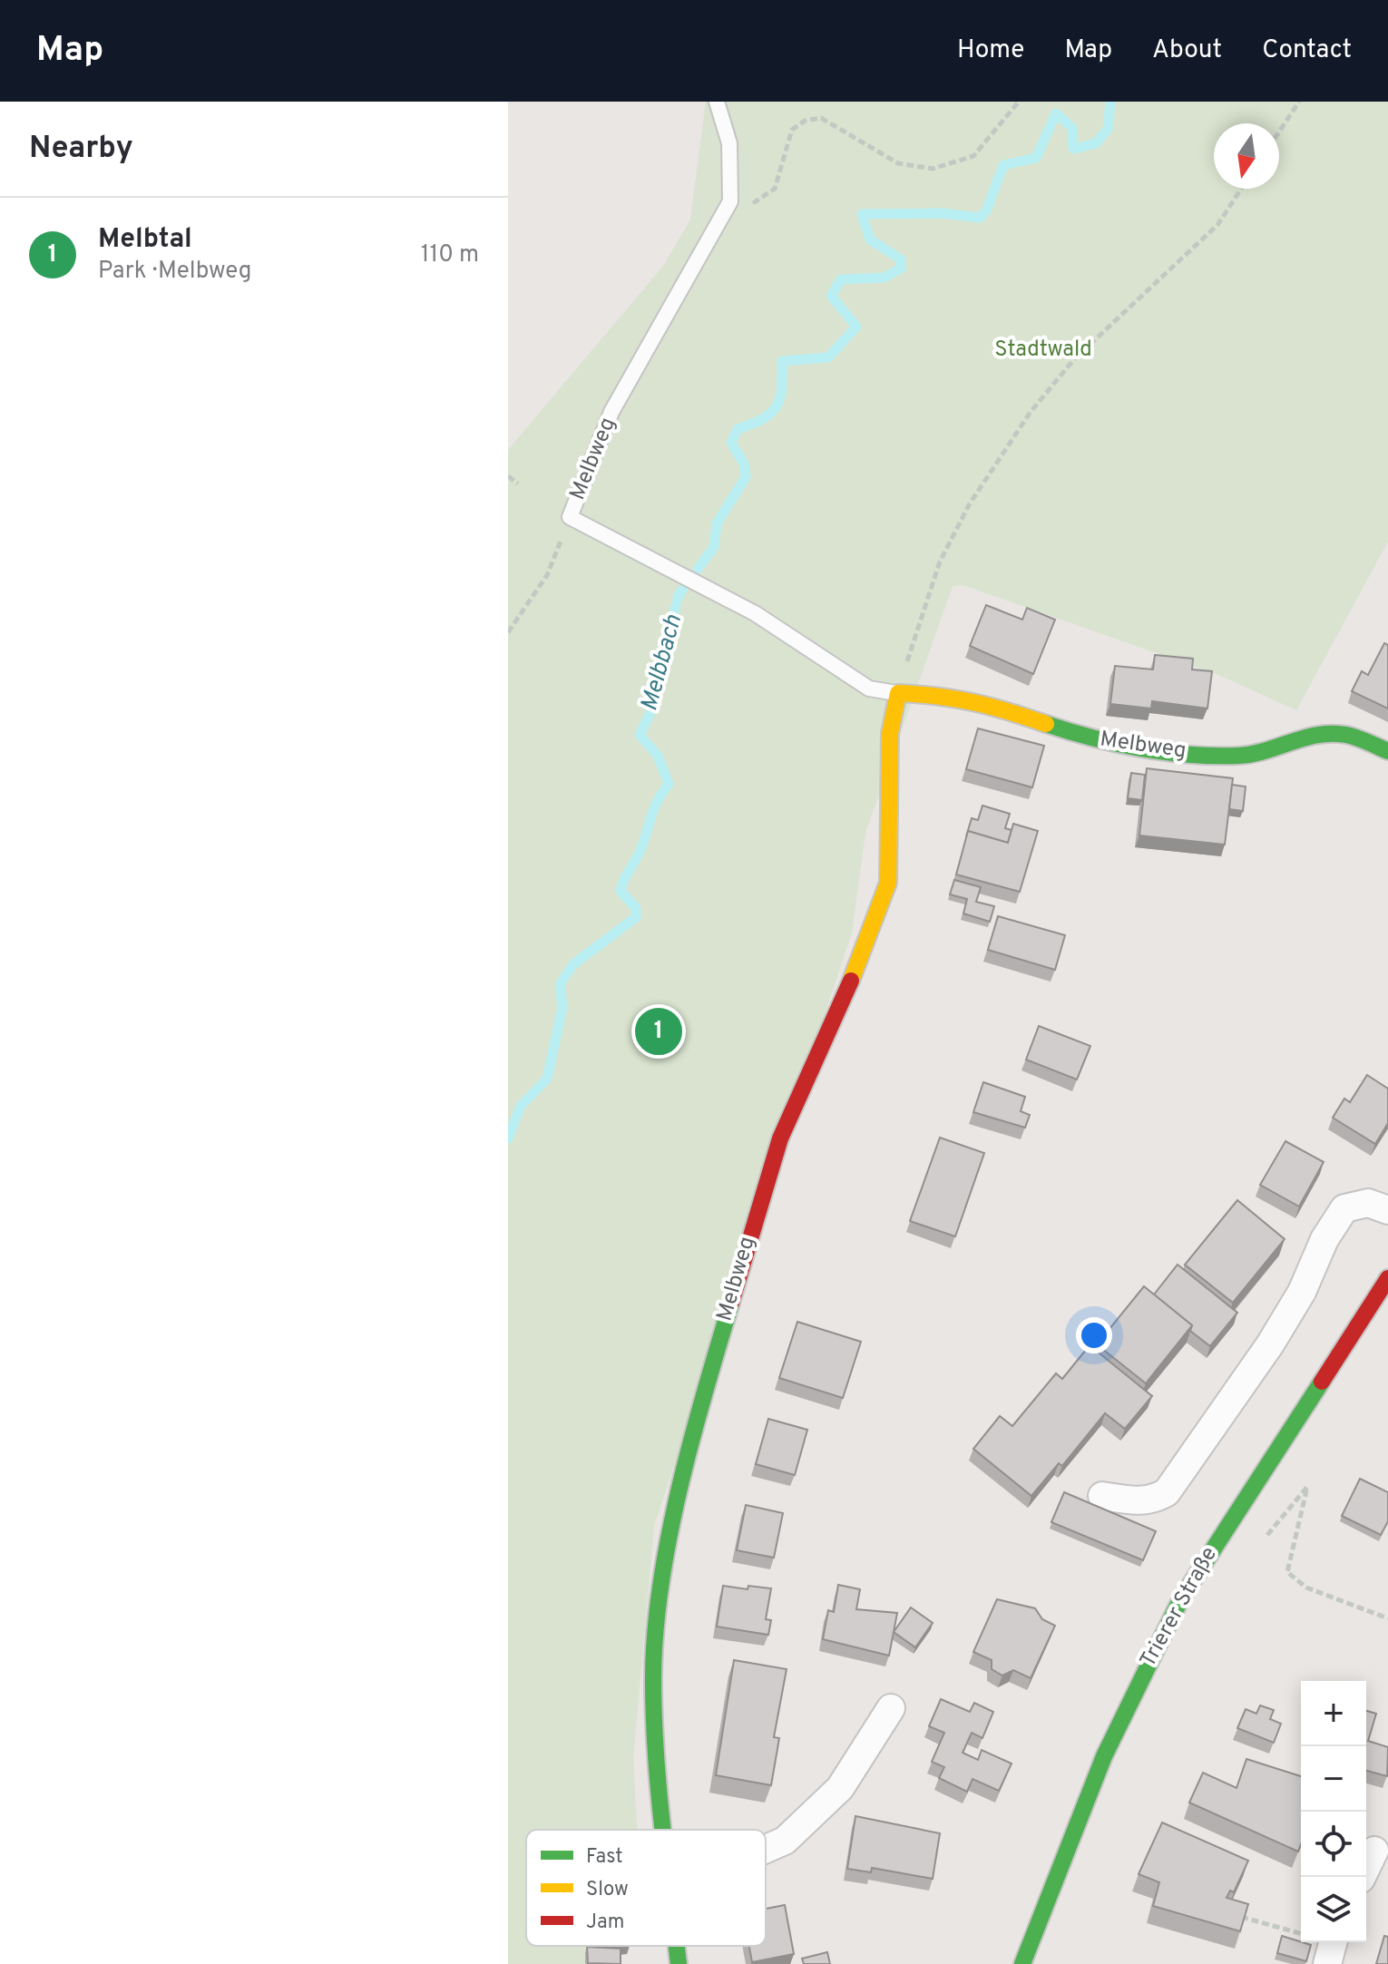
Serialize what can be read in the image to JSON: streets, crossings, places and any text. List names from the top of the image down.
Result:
{
  "streets": {
    "street": ["Melbweg", "Trierer Straße"]
  },
  "water": ["Melbbach"],
  "parks": ["Stadtwald"],
  "legend": ["Fast", "Slow", "Jam"],
  "north": "bottom",
  "page": {
    "header": "Map",
    "nav": [
      "Home",
      "Map",
      "About",
      "Contact"
    ],
    "heading": "Nearby",
    "list": [
      {
        "mark": "1",
        "name": "Melbtal",
        "note": "Park · Melbweg",
        "value": "110 m"
      }
    ],
    "pins": "1",
    "map_buttons": ["+", "−"]
  }
}
